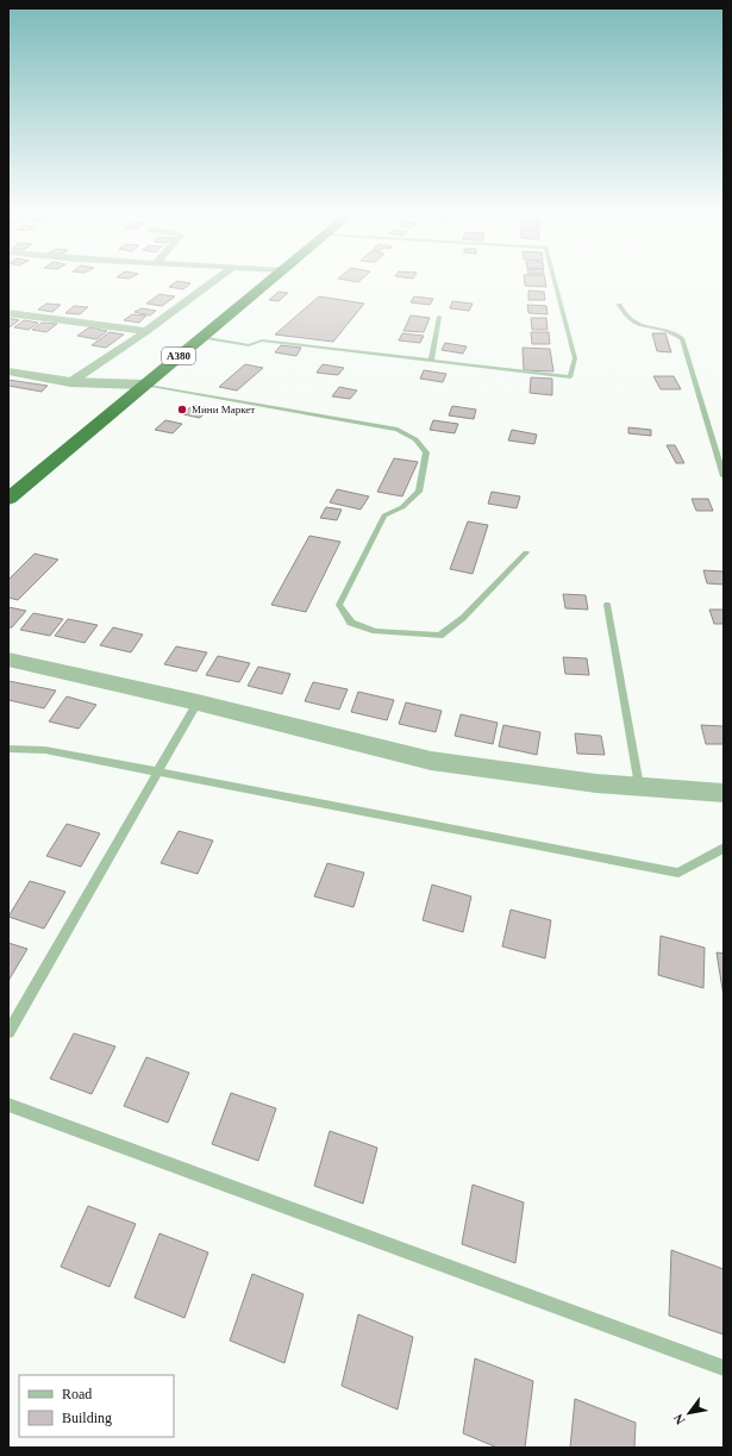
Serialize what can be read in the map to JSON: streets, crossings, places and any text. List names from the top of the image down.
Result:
{
  "streets": {
    "highway": ["A380"]
  },
  "places": ["Мини Маркет"],
  "legend": ["Road", "Building"],
  "north": "bottom left"
}
